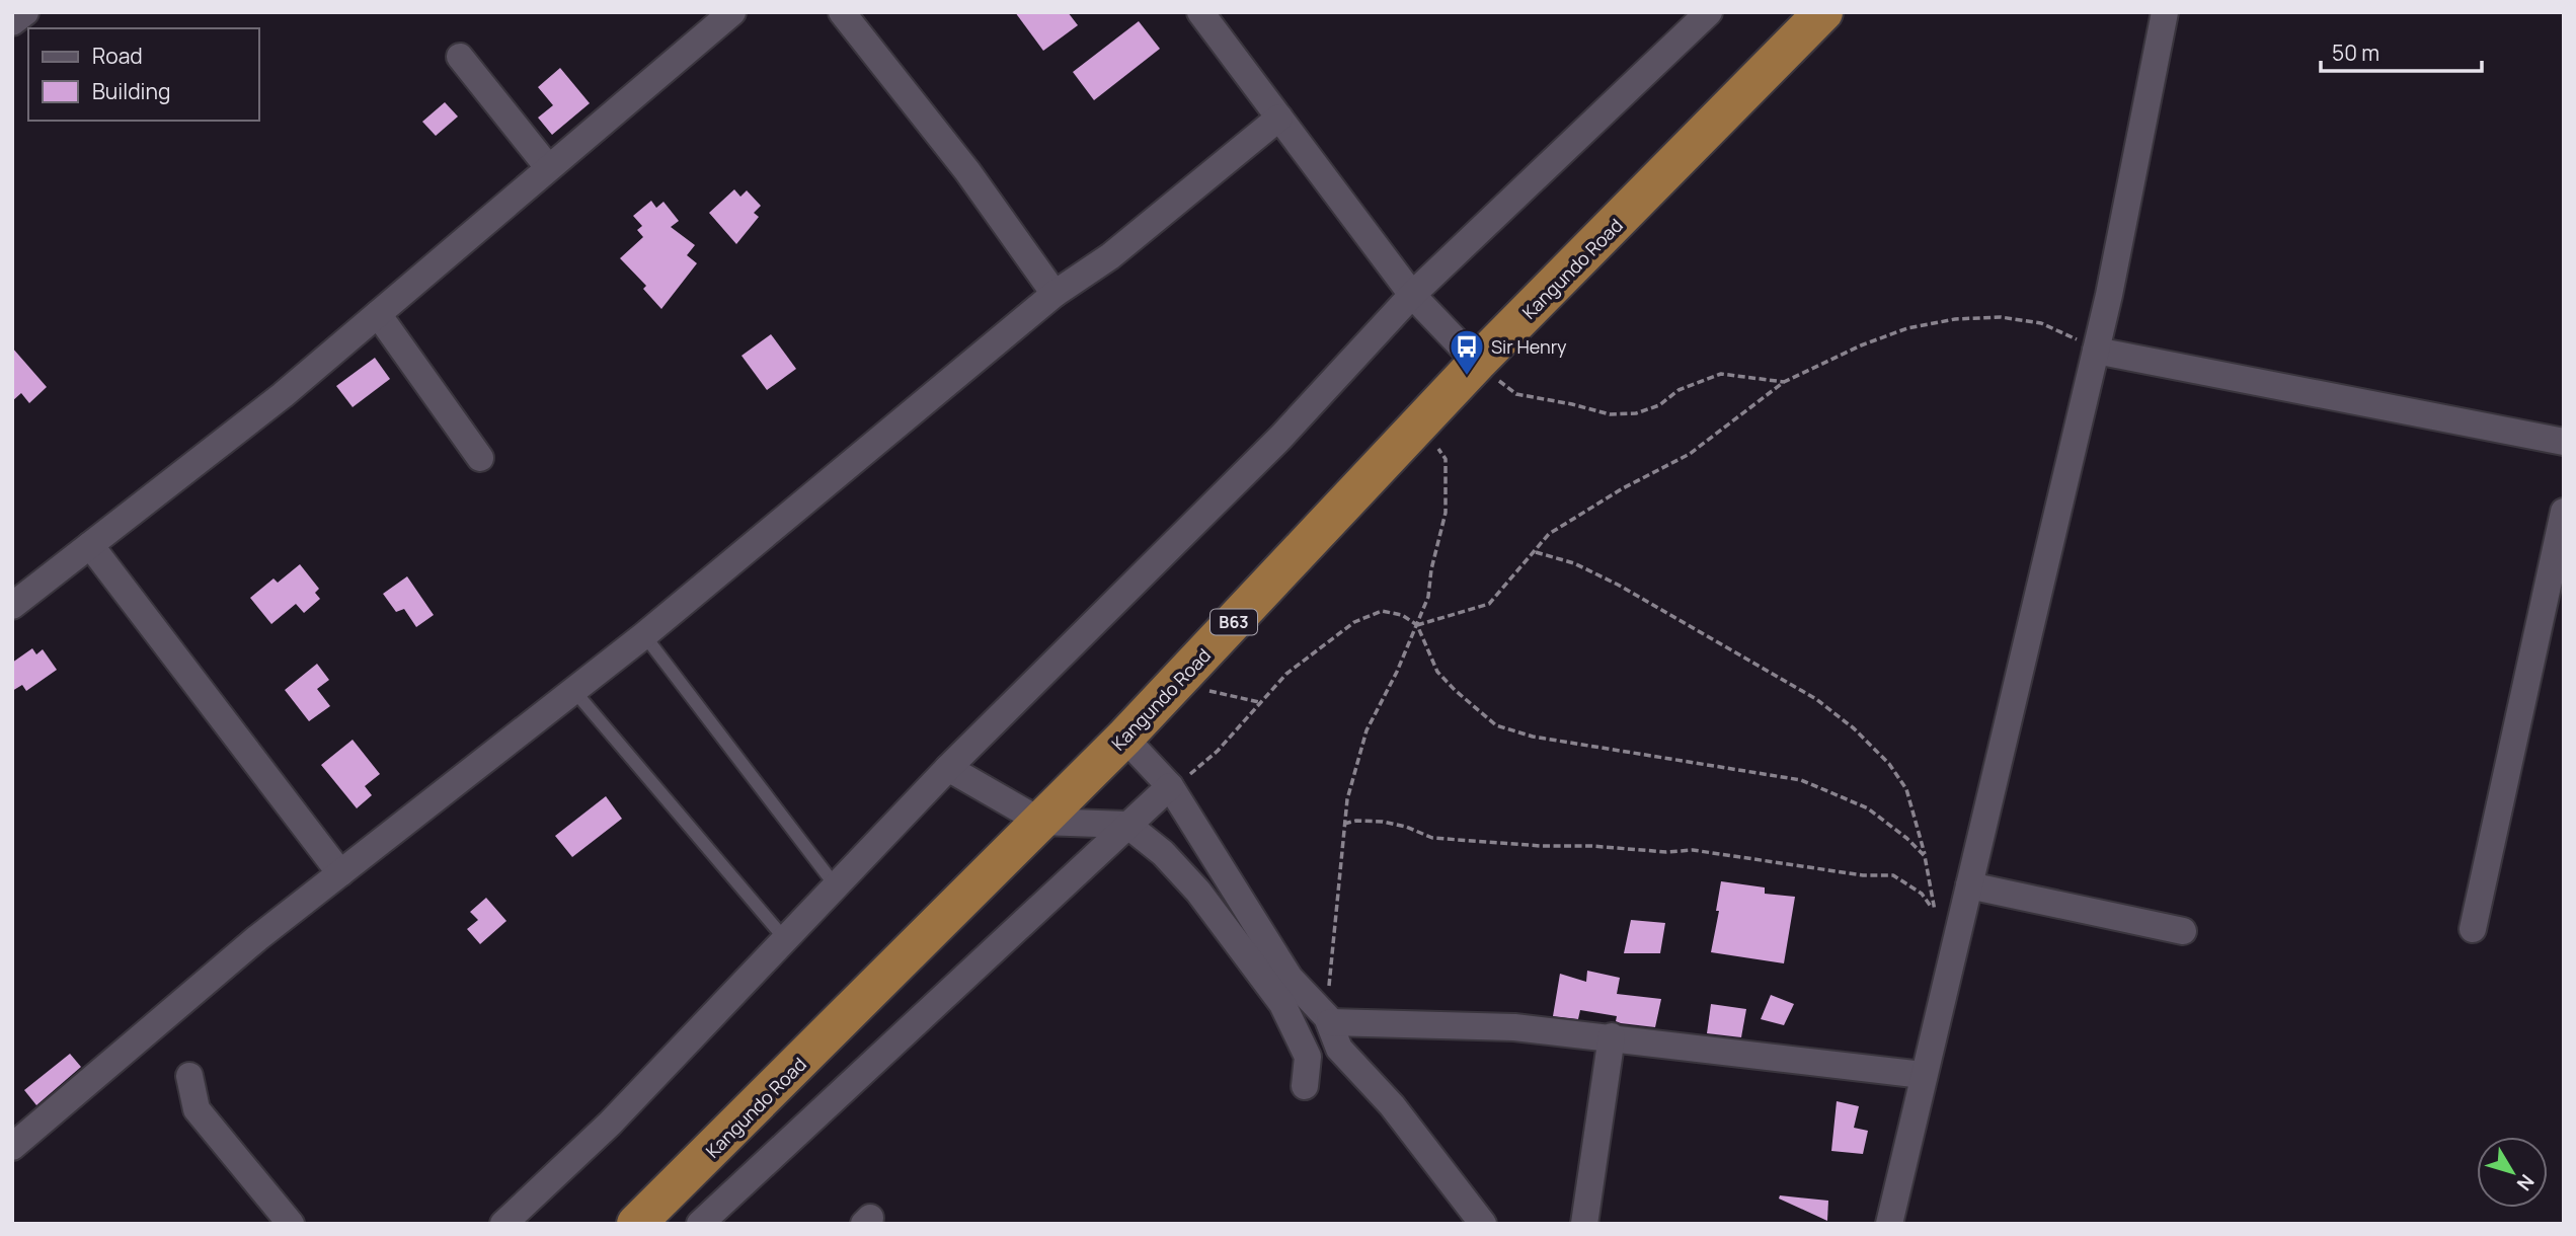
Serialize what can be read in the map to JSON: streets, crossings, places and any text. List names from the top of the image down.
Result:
{
  "streets": {
    "highway": ["Kangundo Road", "B63"]
  },
  "places": {
    "bus stop": ["Sir Henry"]
  },
  "legend": ["Road", "Building"],
  "scale_bar": "50 m",
  "north": "bottom right"
}
